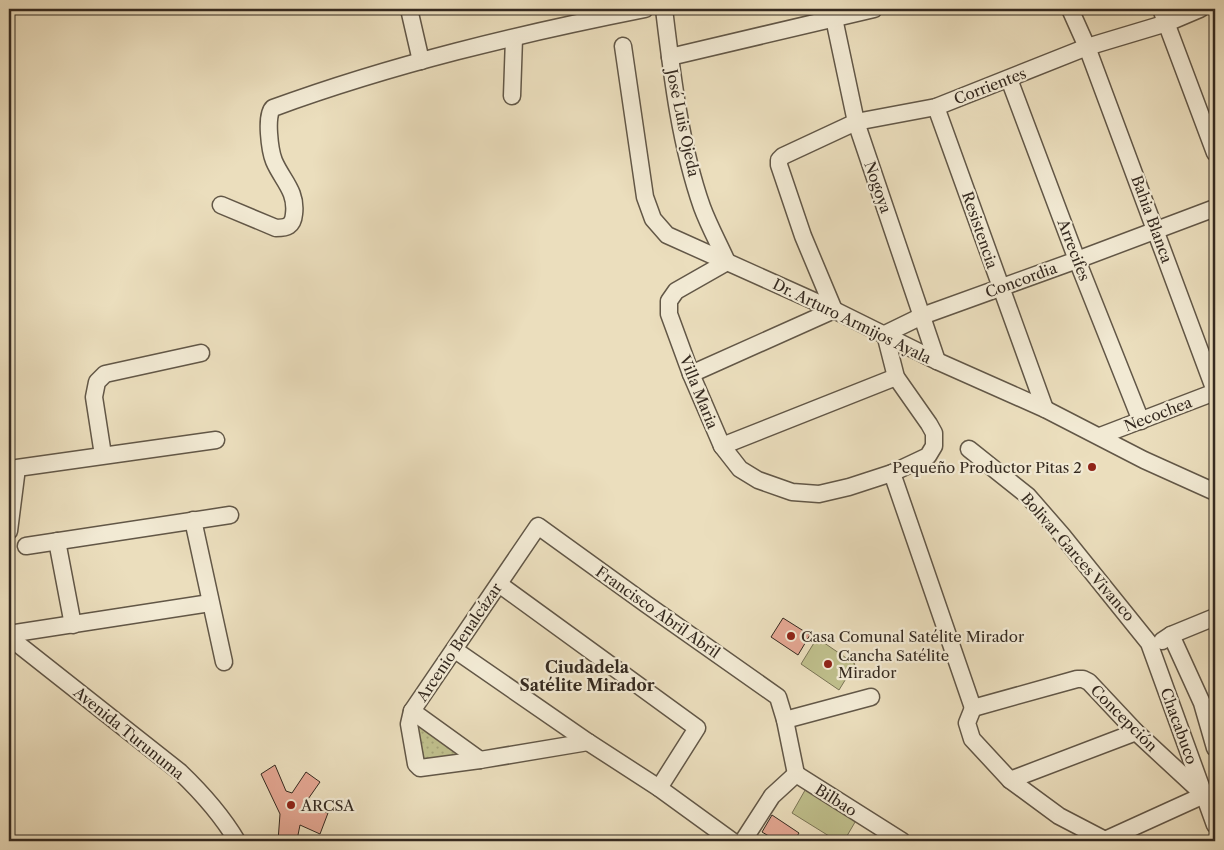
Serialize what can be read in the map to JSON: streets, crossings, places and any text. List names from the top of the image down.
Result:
{
  "streets": {
    "street": [
      "Corrientes",
      "José Luis Ojeda",
      "Nogoya",
      "Bahia Blanca",
      "Resistencia",
      "Arrecifes",
      "Concordia",
      "Dr. Arturo Armijos Ayala",
      "Villa Maria",
      "Necochea",
      "Bolivar Garces Vivanco",
      "Francisco Abril Abril",
      "Arcenio Benalcázar",
      "Concepción",
      "Chacabuco",
      "Avenida Turunuma",
      "Bilbao"
    ]
  },
  "crossings": [
    ["Corrientes", "Nogoya"],
    ["Corrientes", "Bahia Blanca"],
    ["Corrientes", "Resistencia"],
    ["Corrientes", "Arrecifes"],
    ["Corrientes", "Dr. Arturo Armijos Ayala"],
    ["José Luis Ojeda", "Dr. Arturo Armijos Ayala"],
    ["José Luis Ojeda", "Villa Maria"],
    ["Nogoya", "Concordia"],
    ["Nogoya", "Dr. Arturo Armijos Ayala"],
    ["Bahia Blanca", "Concordia"],
    ["Bahia Blanca", "Necochea"],
    ["Resistencia", "Concordia"],
    ["Resistencia", "Dr. Arturo Armijos Ayala"],
    ["Arrecifes", "Concordia"],
    ["Arrecifes", "Necochea"],
    ["Concordia", "Dr. Arturo Armijos Ayala"],
    ["Dr. Arturo Armijos Ayala", "Villa Maria"],
    ["Dr. Arturo Armijos Ayala", "Necochea"],
    ["Bolivar Garces Vivanco", "Chacabuco"],
    ["Francisco Abril Abril", "Arcenio Benalcázar"],
    ["Concepción", "Chacabuco"]
  ],
  "districts": ["Ciudadela Satélite Mirador"],
  "places": [
    "Pequeño Productor Pitas 2",
    "Casa Comunal Satélite Mirador",
    "Cancha Satélite Mirador",
    "ARCSA"
  ]
}
